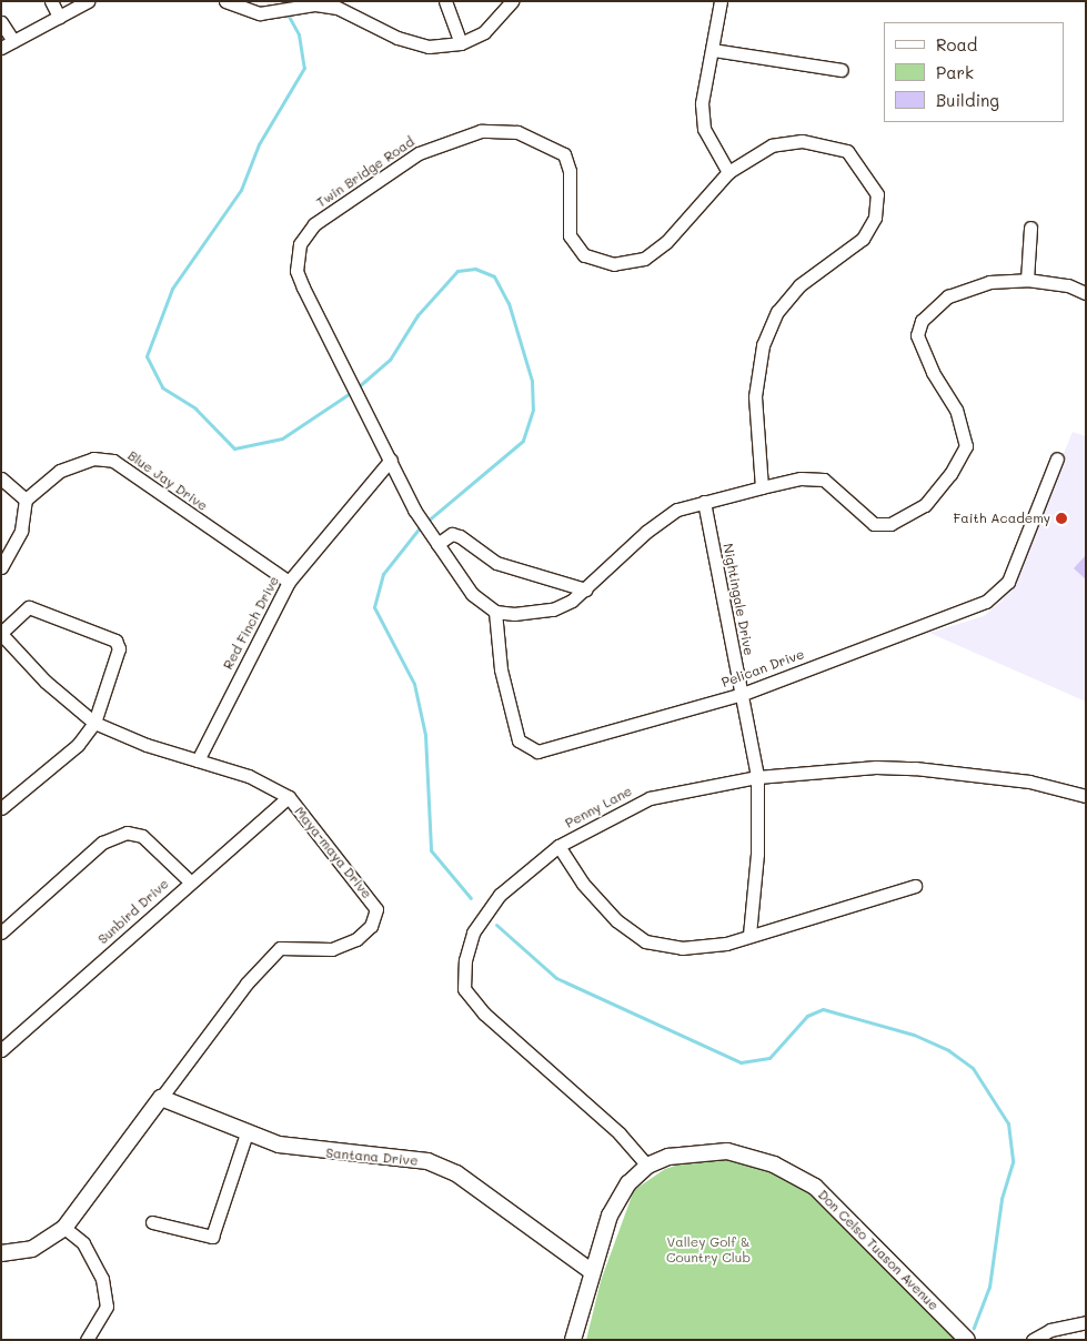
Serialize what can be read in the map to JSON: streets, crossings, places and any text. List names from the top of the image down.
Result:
{
  "streets": {
    "street": [
      "Twin Bridge Road",
      "Blue Jay Drive",
      "Nightingale Drive",
      "Red Finch Drive",
      "Pelican Drive",
      "Penny Lane",
      "Maya-maya Drive",
      "Sunbird Drive",
      "Santana Drive",
      "Don Celso Tuason Avenue"
    ]
  },
  "crossings": [
    ["Twin Bridge Road", "Red Finch Drive"],
    ["Twin Bridge Road", "Pelican Drive"],
    ["Blue Jay Drive", "Red Finch Drive"],
    ["Nightingale Drive", "Pelican Drive"],
    ["Nightingale Drive", "Penny Lane"],
    ["Red Finch Drive", "Maya-maya Drive"],
    ["Penny Lane", "Don Celso Tuason Avenue"],
    ["Maya-maya Drive", "Sunbird Drive"],
    ["Maya-maya Drive", "Santana Drive"],
    ["Santana Drive", "Don Celso Tuason Avenue"]
  ],
  "parks": ["Valley Golf & Country Club"],
  "places": ["Faith Academy"],
  "legend": ["Road", "Park", "Building"]
}
